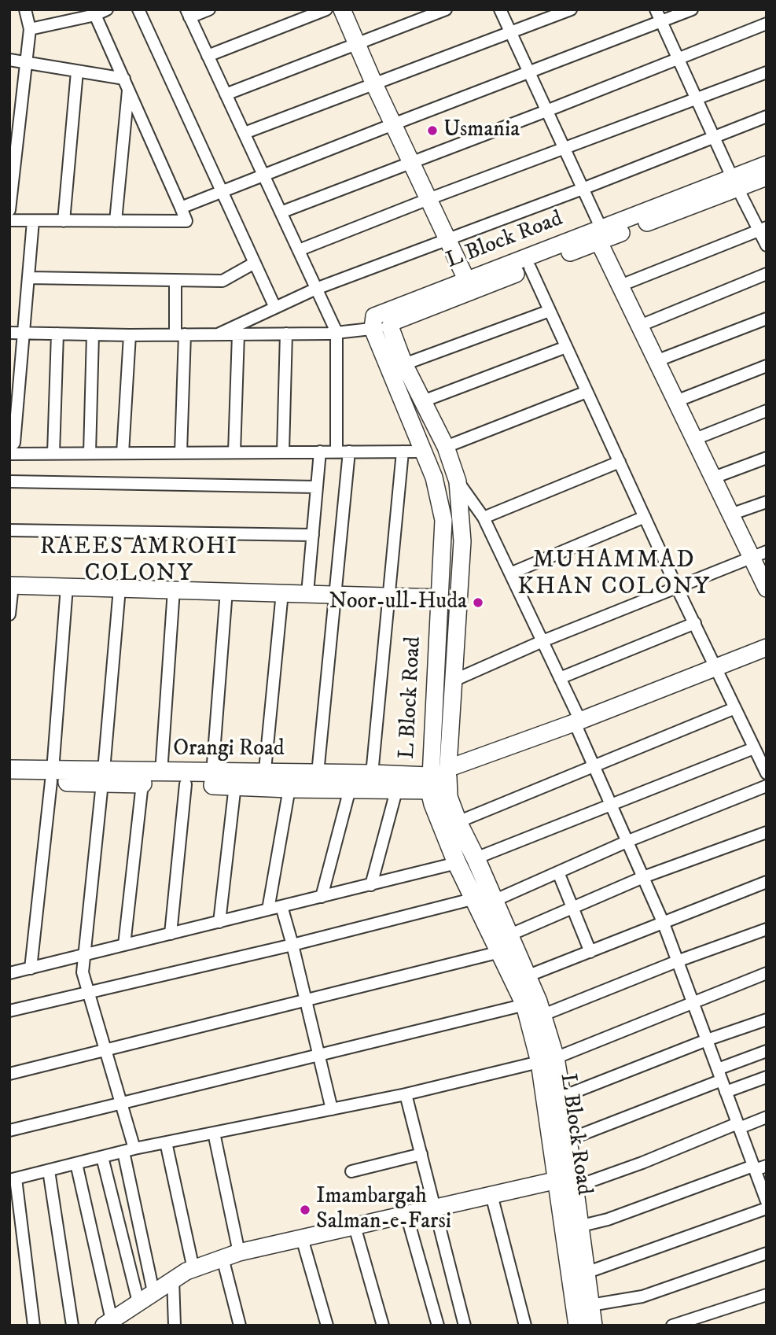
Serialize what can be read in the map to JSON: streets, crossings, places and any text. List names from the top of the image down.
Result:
{
  "streets": {
    "main road": ["L Block Road", "Orangi Road"]
  },
  "crossings": [
    ["L Block Road", "Orangi Road"]
  ],
  "districts": ["RAEES AMROHI COLONY", "MUHAMMAD KHAN COLONY"],
  "places": ["Usmania", "Noor-ull-Huda", "Imambargah Salman-e-Farsi"]
}
